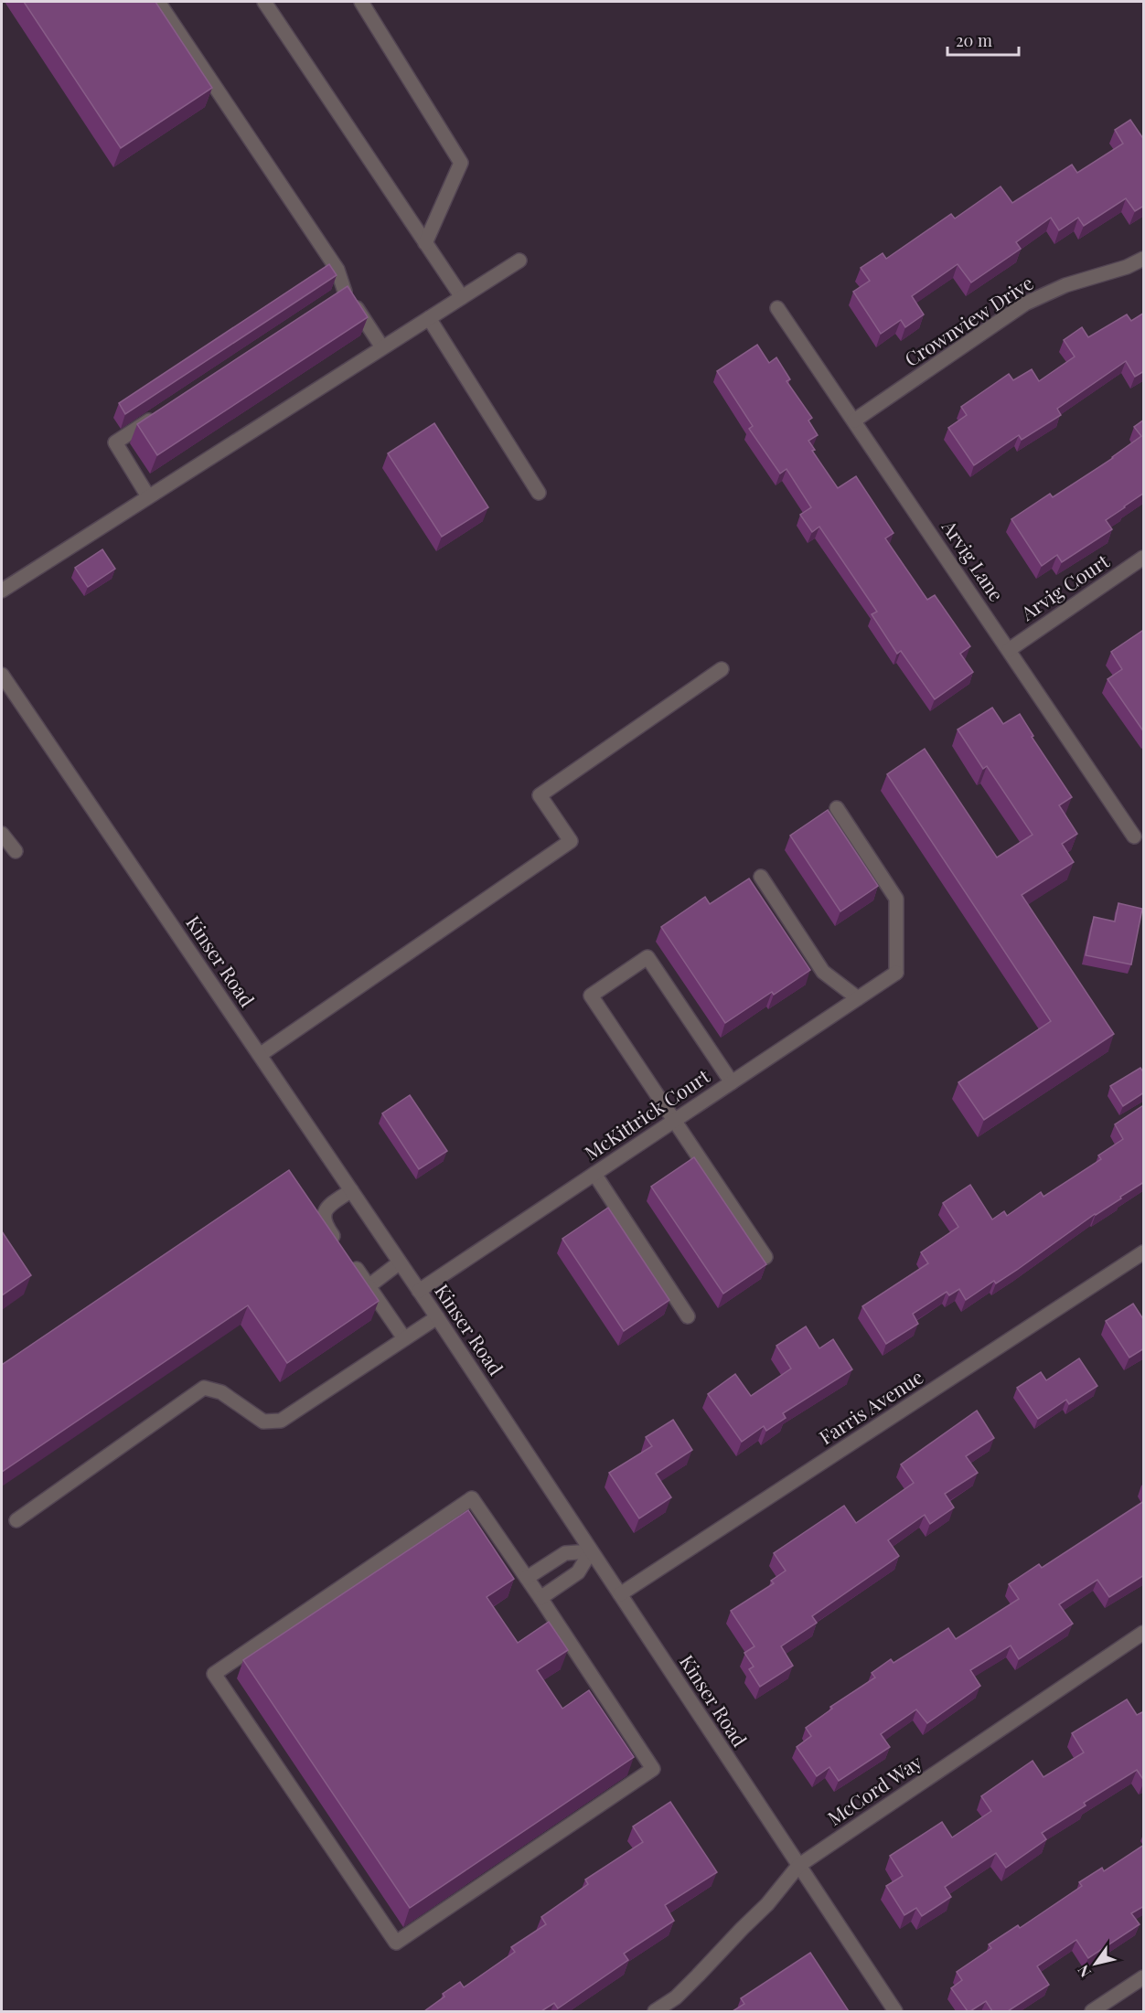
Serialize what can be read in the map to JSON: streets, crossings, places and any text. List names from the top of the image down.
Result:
{
  "streets": {
    "street": [
      "Crownview Drive",
      "Arvig Lane",
      "Arvig Court",
      "Kinser Road",
      "McKittrick Court",
      "Farris Avenue",
      "McCord Way"
    ]
  },
  "crossings": [
    ["Crownview Drive", "Arvig Lane"],
    ["Arvig Lane", "Arvig Court"],
    ["Kinser Road", "McKittrick Court"],
    ["Kinser Road", "Farris Avenue"],
    ["Kinser Road", "McCord Way"]
  ],
  "scale_bar": "20 m",
  "north": "bottom left"
}
